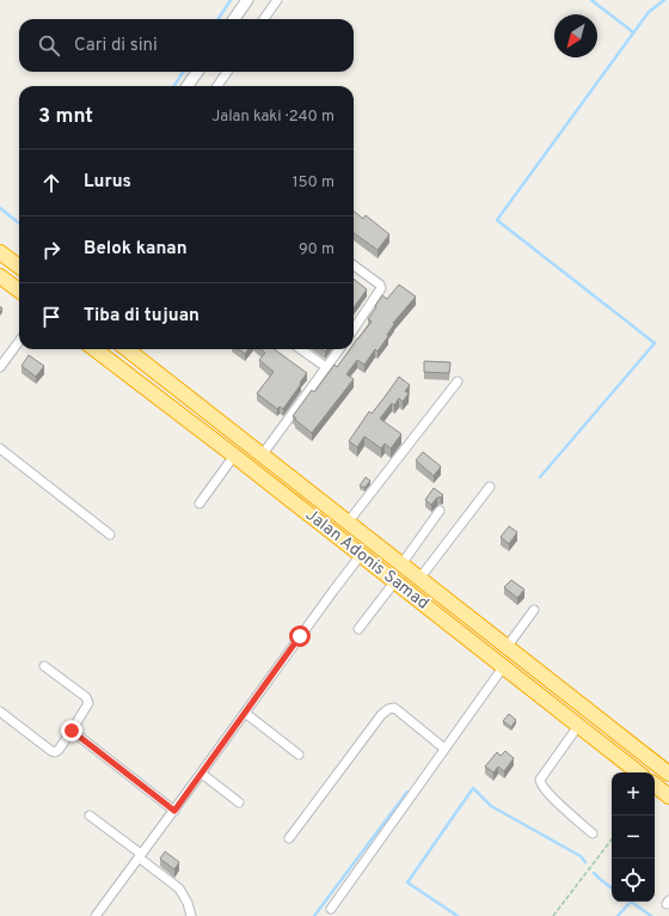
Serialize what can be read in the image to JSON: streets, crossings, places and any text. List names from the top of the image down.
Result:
{
  "streets": {
    "highway": ["Jalan Adonis Samad"]
  },
  "north": "bottom left",
  "page": {
    "search": "Cari di sini",
    "heading": ["3 mnt", "Jalan kaki · 240 m"],
    "list": [
      ["Lurus", "150 m"],
      ["Belok kanan", "90 m"],
      "Tiba di tujuan"
    ],
    "map_buttons": ["+", "−"]
  }
}
